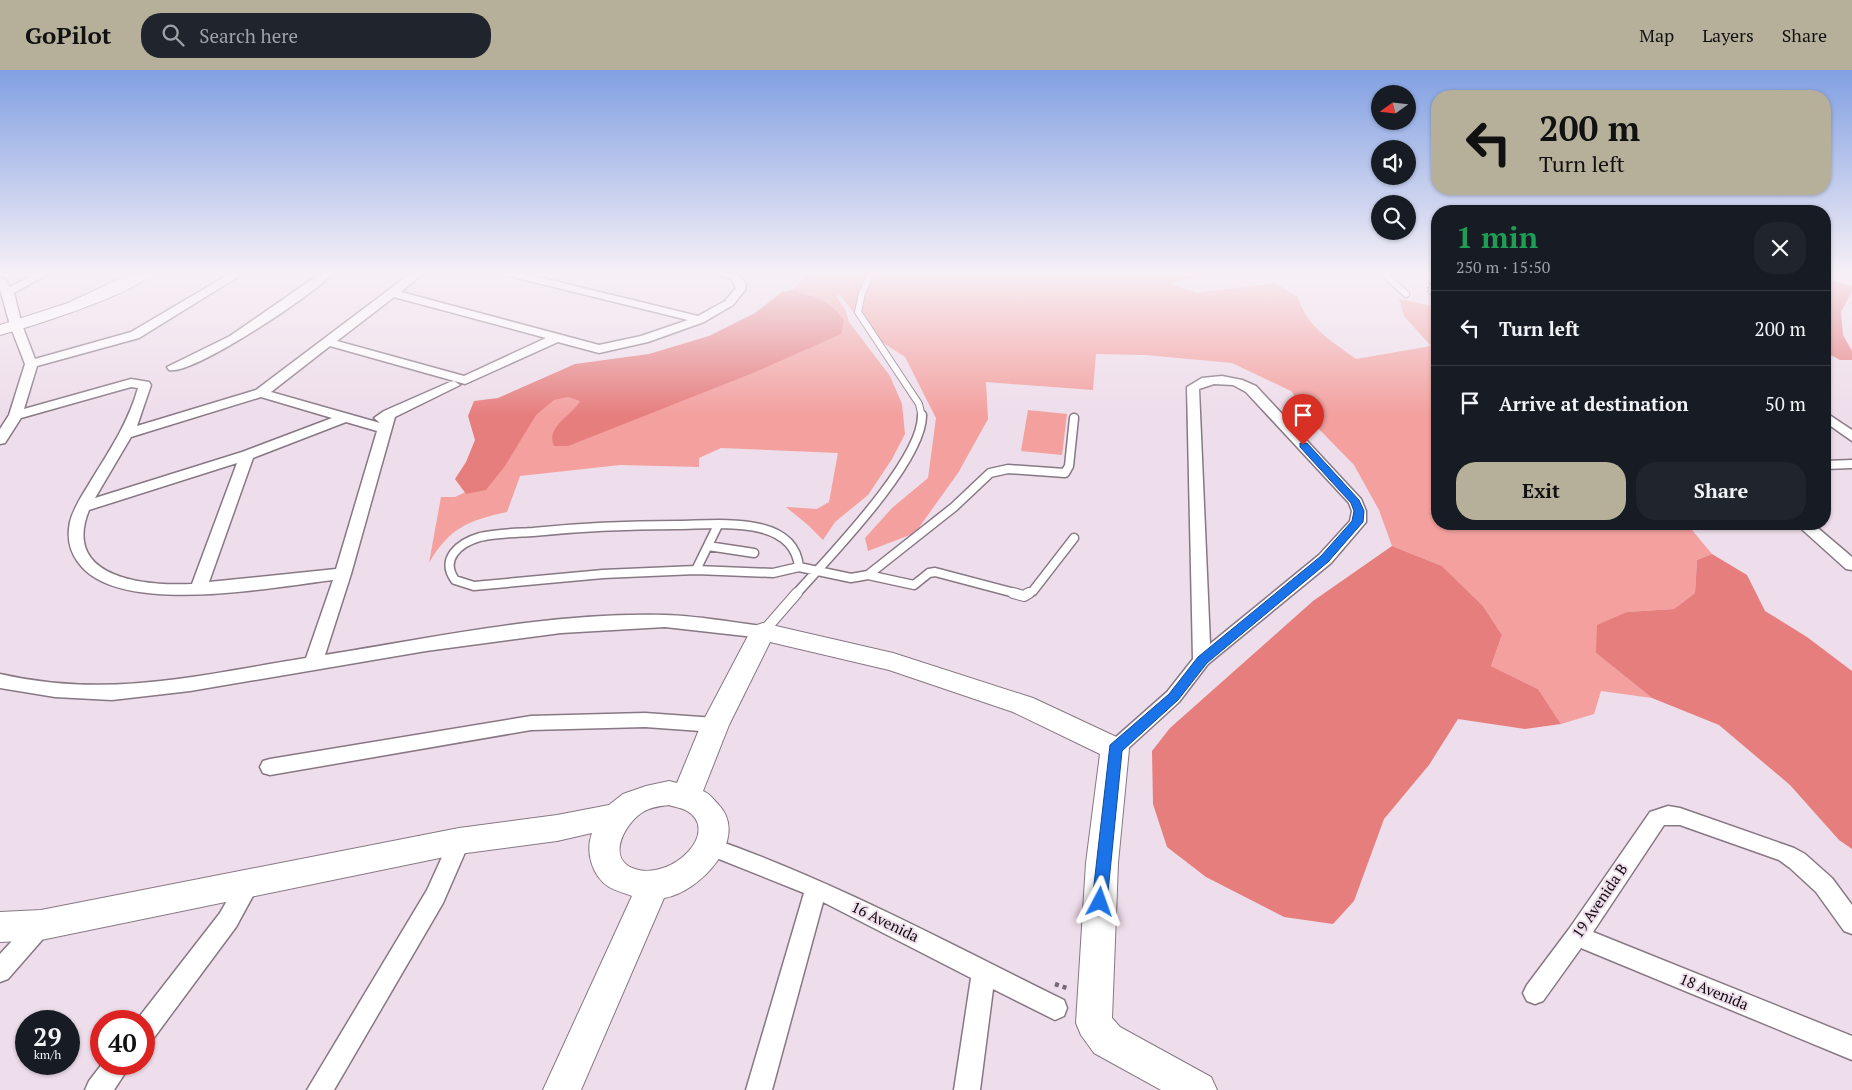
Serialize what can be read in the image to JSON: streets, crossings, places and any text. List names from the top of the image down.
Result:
{
  "streets": {
    "street": ["19 Avenida B", "16 Avenida", "18 Avenida"]
  },
  "crossings": [
    ["19 Avenida B", "18 Avenida"]
  ],
  "north": "left",
  "page": {
    "header": "GoPilot",
    "search": "Search here",
    "nav": ["Map", "Layers", "Share"],
    "turn": ["200 m", "Turn left"],
    "heading": ["1 min", "250 m · 15:50"],
    "list": [
      {
        "name": "Turn left",
        "value": "200 m"
      },
      {
        "name": "Arrive at destination",
        "value": "50 m"
      }
    ],
    "buttons": ["Exit", "Share"],
    "speed": "29 km/h",
    "limit": "40"
  }
}
